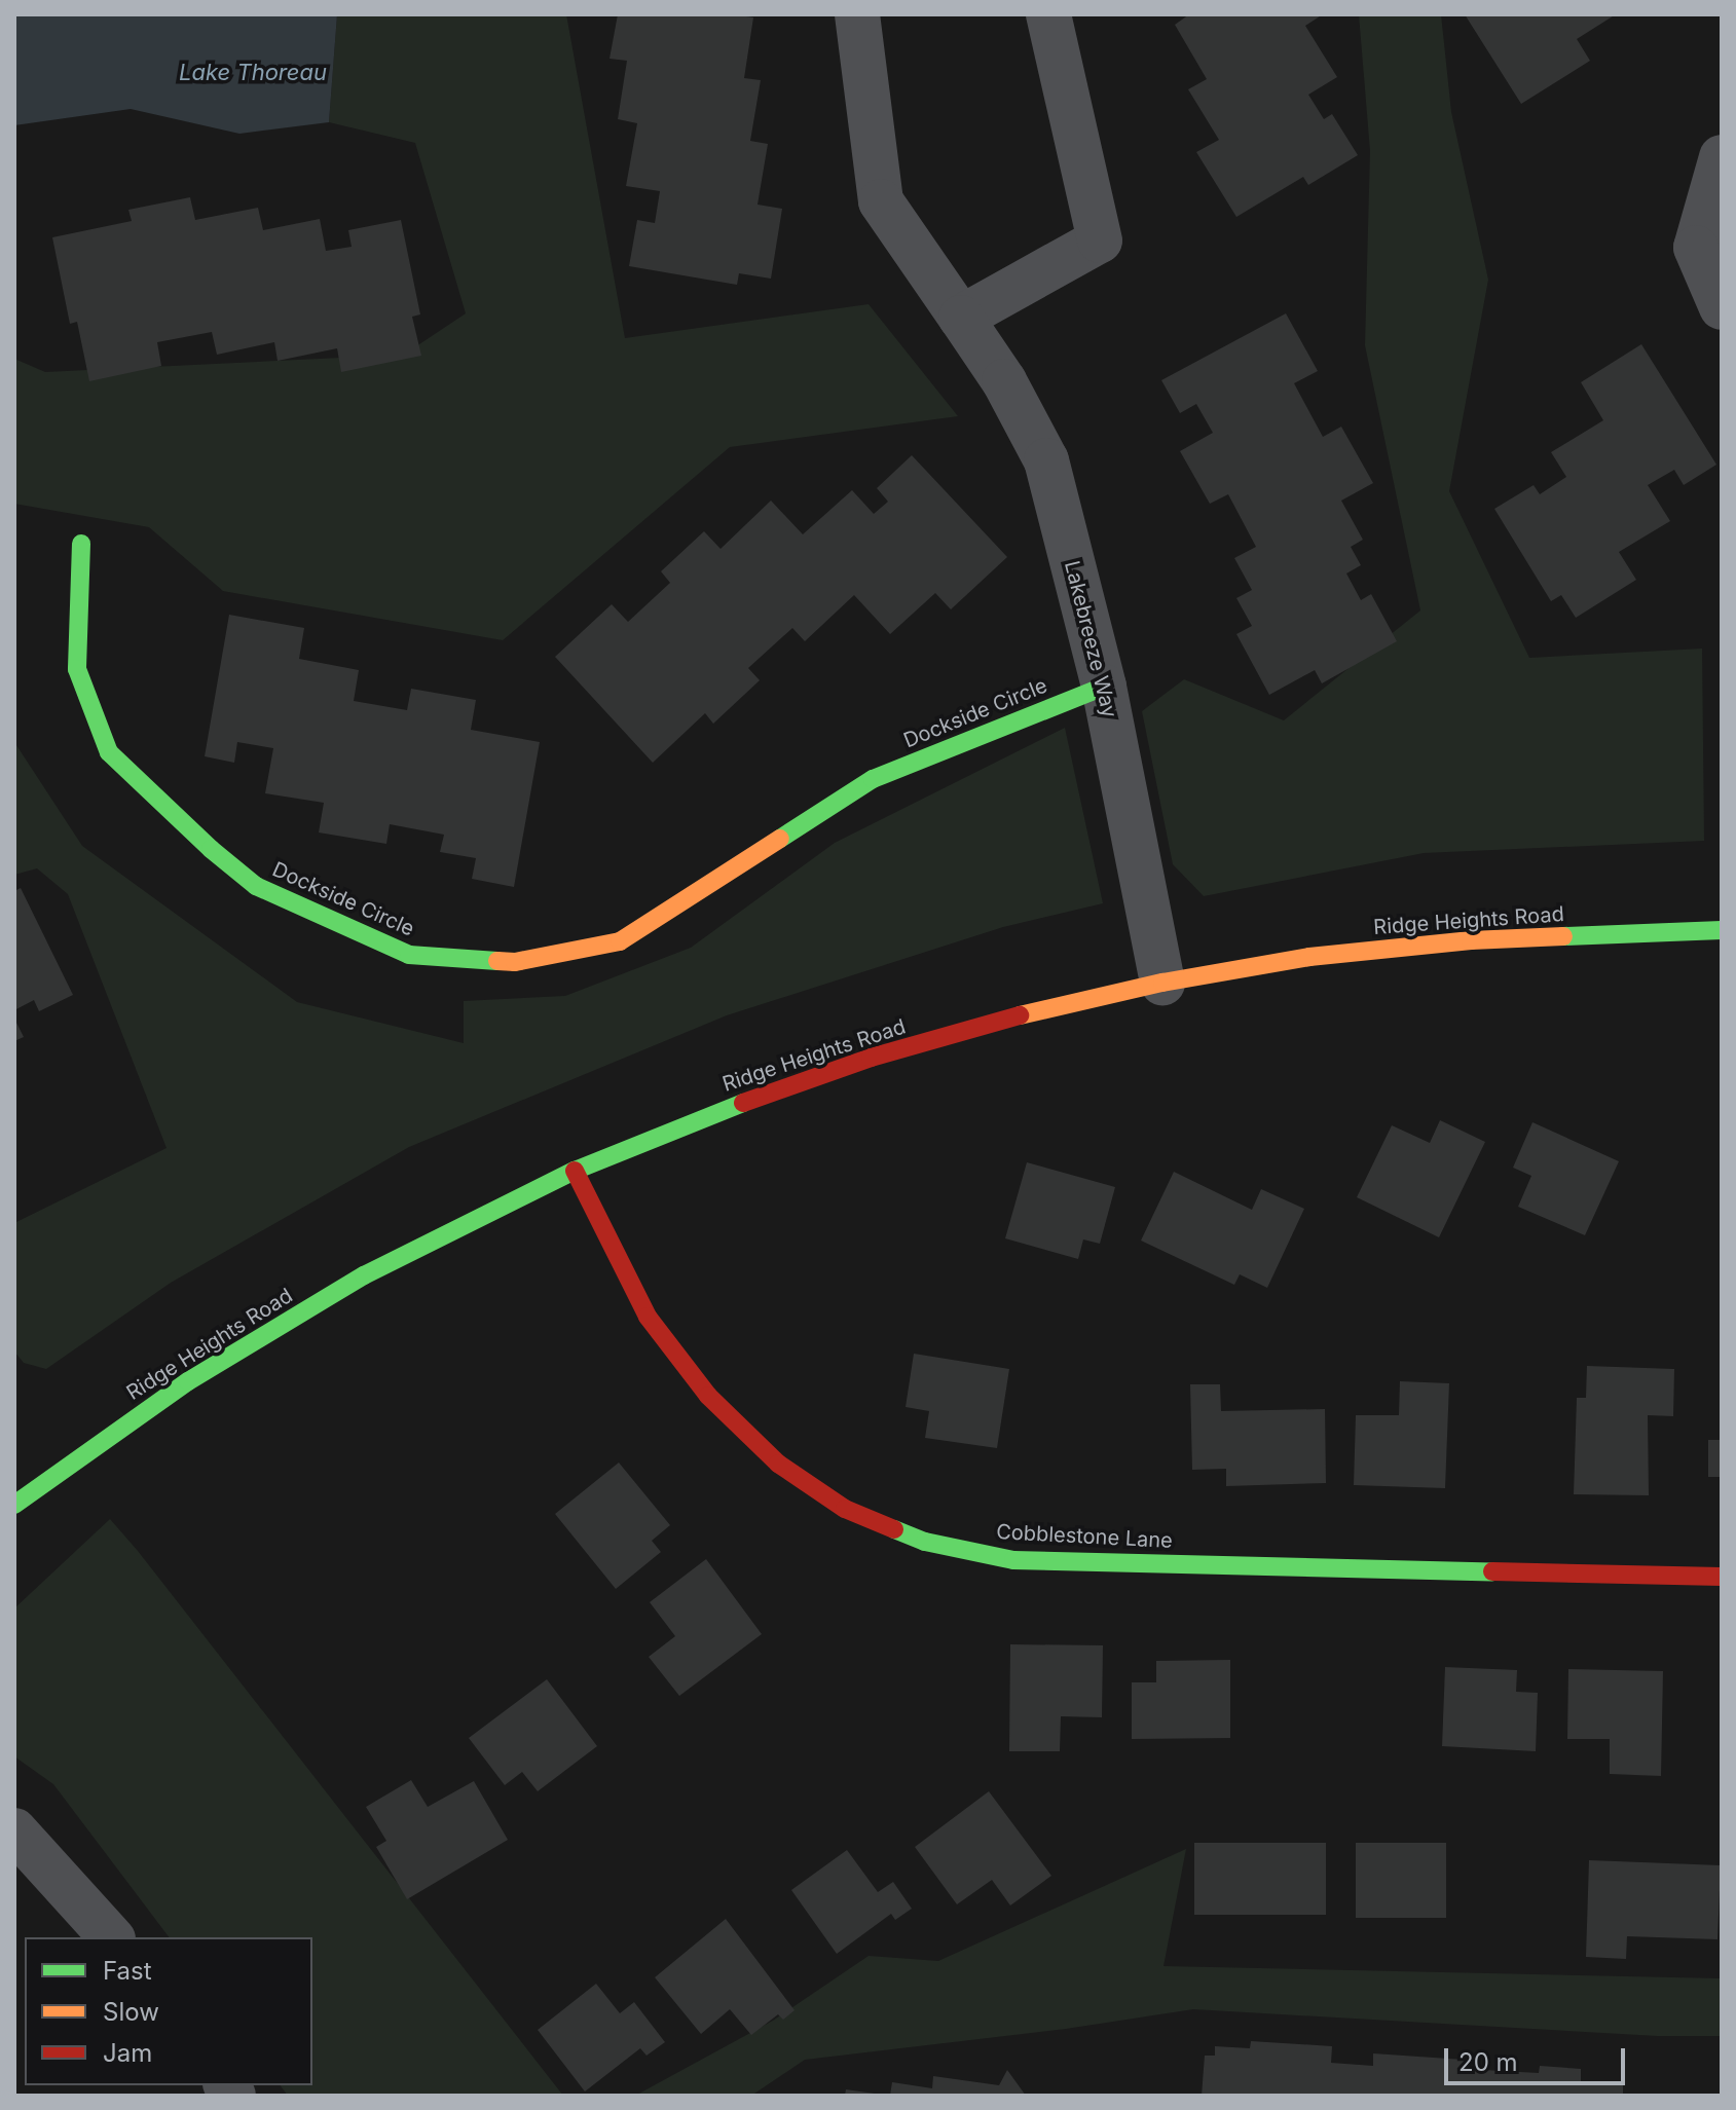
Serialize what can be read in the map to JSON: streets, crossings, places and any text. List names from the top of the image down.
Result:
{
  "streets": {
    "street": [
      "Lakebreeze Way",
      "Dockside Circle",
      "Ridge Heights Road",
      "Cobblestone Lane"
    ]
  },
  "crossings": [
    ["Lakebreeze Way", "Dockside Circle"],
    ["Lakebreeze Way", "Ridge Heights Road"],
    ["Ridge Heights Road", "Cobblestone Lane"]
  ],
  "water": ["Lake Thoreau"],
  "legend": ["Fast", "Slow", "Jam"],
  "scale_bar": "20 m"
}
